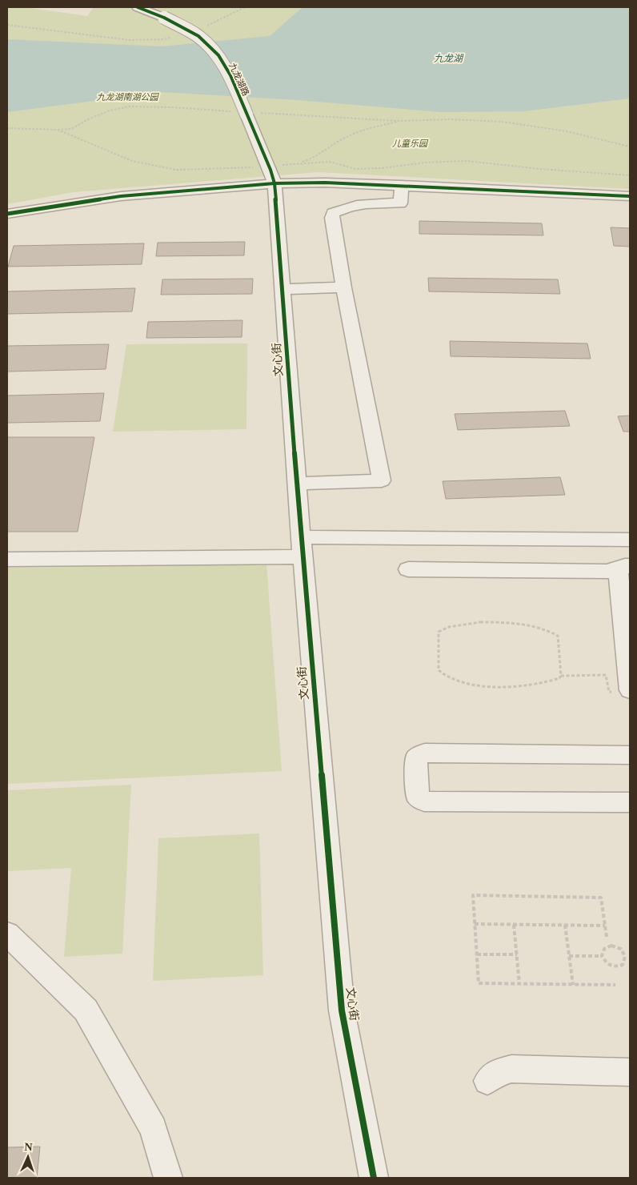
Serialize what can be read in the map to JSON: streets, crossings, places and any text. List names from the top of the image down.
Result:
{
  "streets": {
    "street": ["九龙湖路", "文心街"]
  },
  "crossings": [
    ["九龙湖路", "文心街"]
  ],
  "water": ["九龙湖"],
  "parks": ["九龙湖南湖公园", "儿童乐园"],
  "north": "top"
}
